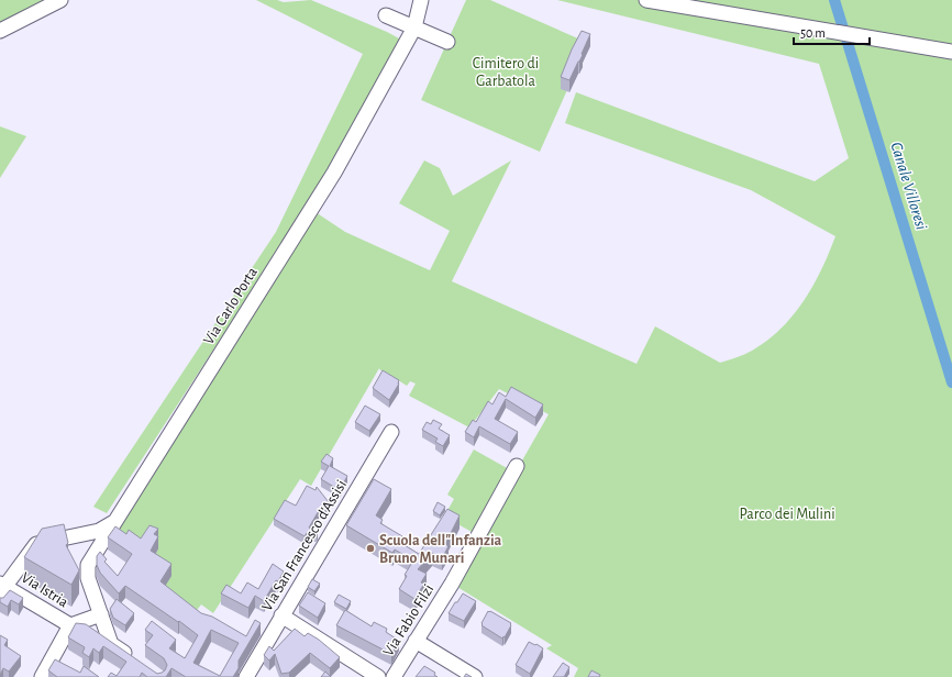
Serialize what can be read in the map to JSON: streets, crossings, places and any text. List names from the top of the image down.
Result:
{
  "streets": {
    "street": [
      "Via Carlo Porta",
      "Via San Francesco d'Assisi",
      "Via Istria",
      "Via Fabio Filzi"
    ]
  },
  "water": ["Canale Villoresi"],
  "parks": ["Cimitero di Garbatola", "Parco dei Mulini"],
  "places": ["Scuola dell\"Infanzia Bruno Munari"],
  "scale_bar": "50 m"
}
